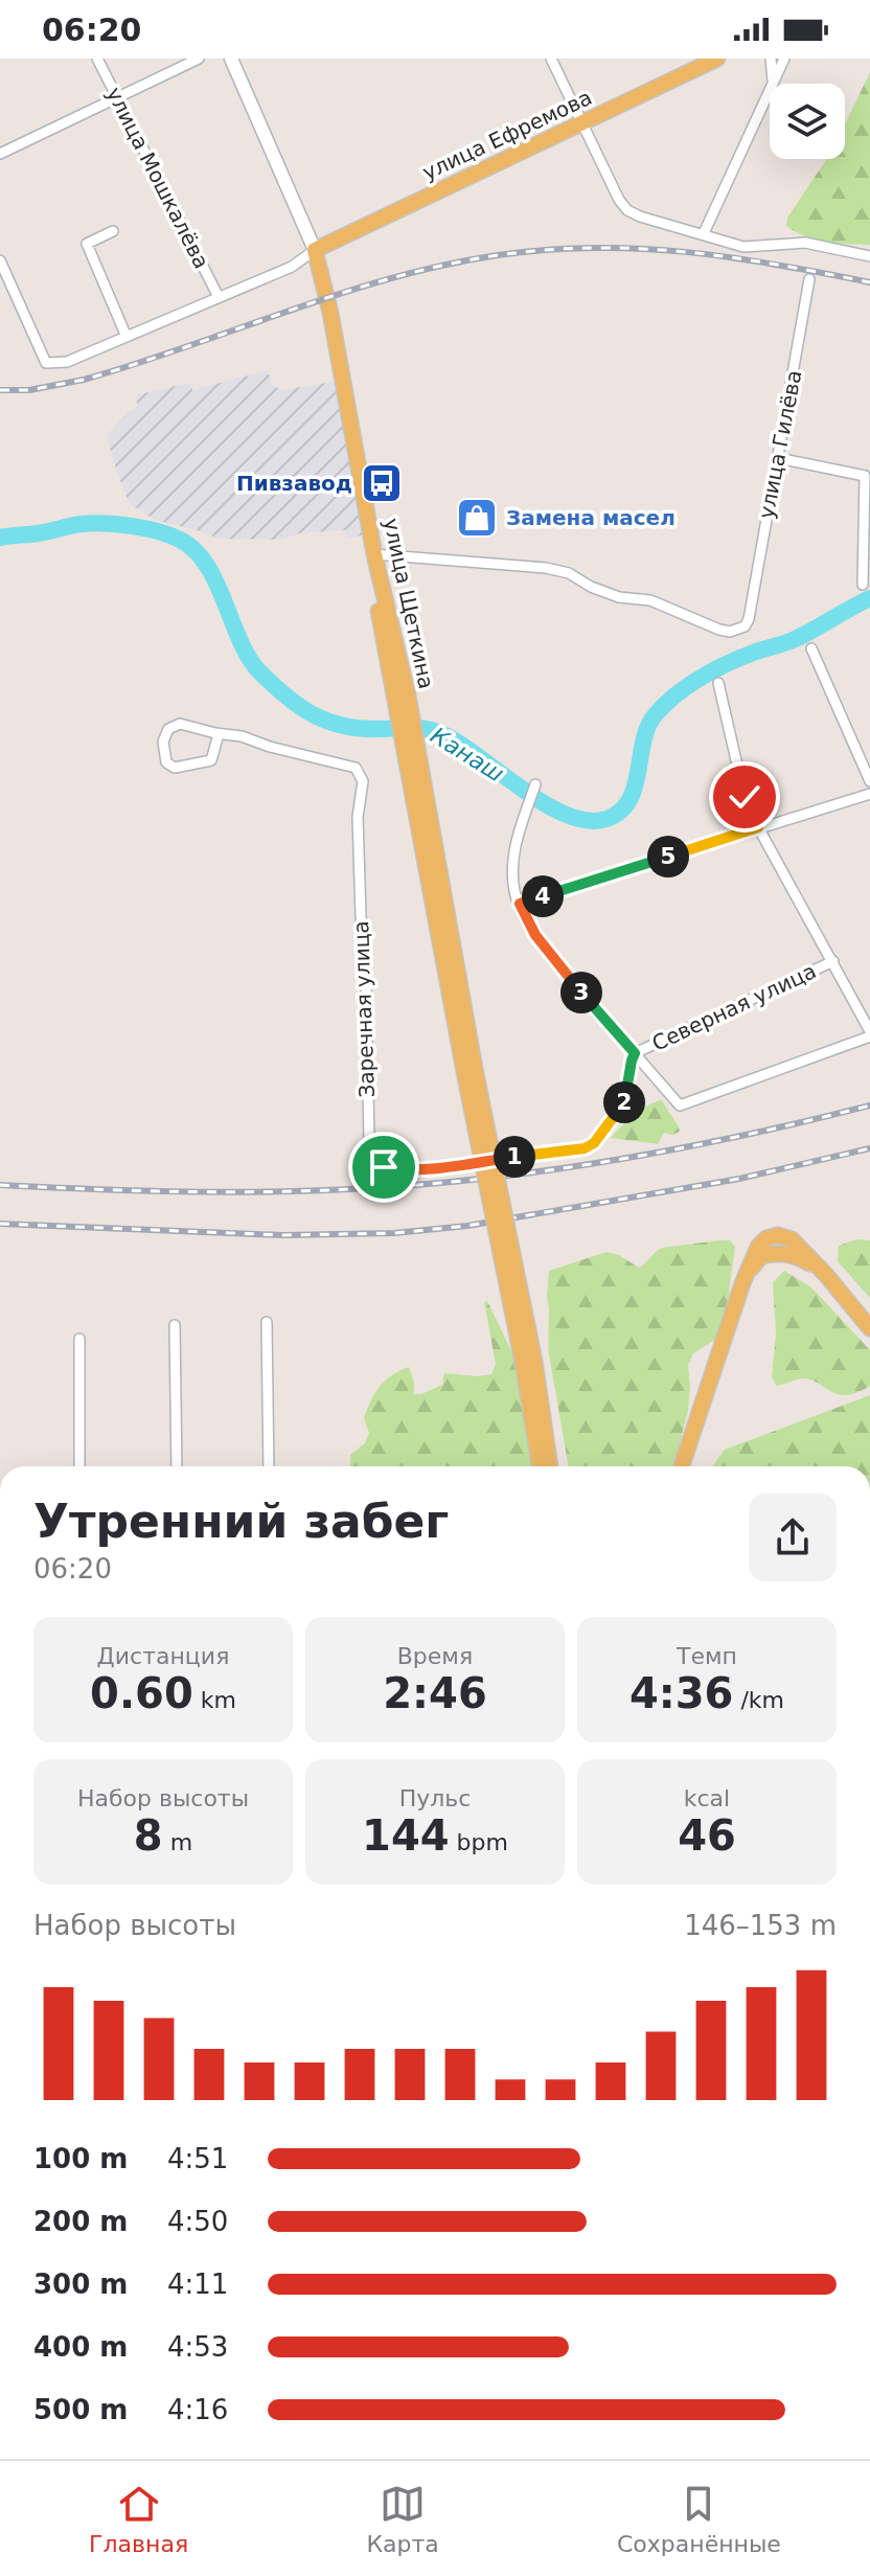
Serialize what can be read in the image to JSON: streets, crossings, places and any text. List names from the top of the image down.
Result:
{
  "streets": {
    "main road": ["улица Ефремова", "улица Щеткина"],
    "street": [
      "улица Мошкалёва",
      "улица Гилёва",
      "Северная улица",
      "Заречная улица"
    ]
  },
  "crossings": [
    ["улица Ефремова", "улица Щеткина"],
    ["улица Гилёва", "улица Щеткина"],
    ["Северная улица", "Заречная улица"]
  ],
  "water": ["Канаш"],
  "places": {
    "bus stop": ["Пивзавод"],
    "shop": ["Замена масел"]
  },
  "page": {
    "status": "06:20",
    "pins": [
      "5",
      "4",
      "3",
      "2",
      "1"
    ],
    "heading": ["Утренний забег", "06:20"],
    "stats": [
      ["Дистанция", "0.60 km"],
      ["Время", "2:46"],
      ["Темп", "4:36 /km"],
      ["Набор высоты", "8 m"],
      ["Пульс", "144 bpm"],
      ["kcal", "46"]
    ],
    "chart": ["Набор высоты", "146–153 m"],
    "list": [
      {
        "name": "100 m",
        "note": "4:51"
      },
      {
        "name": "200 m",
        "note": "4:50"
      },
      {
        "name": "300 m",
        "note": "4:11"
      },
      {
        "name": "400 m",
        "note": "4:53"
      },
      {
        "name": "500 m",
        "note": "4:16"
      }
    ],
    "tabs": ["Главная", "Карта", "Сохранённые"]
  }
}
